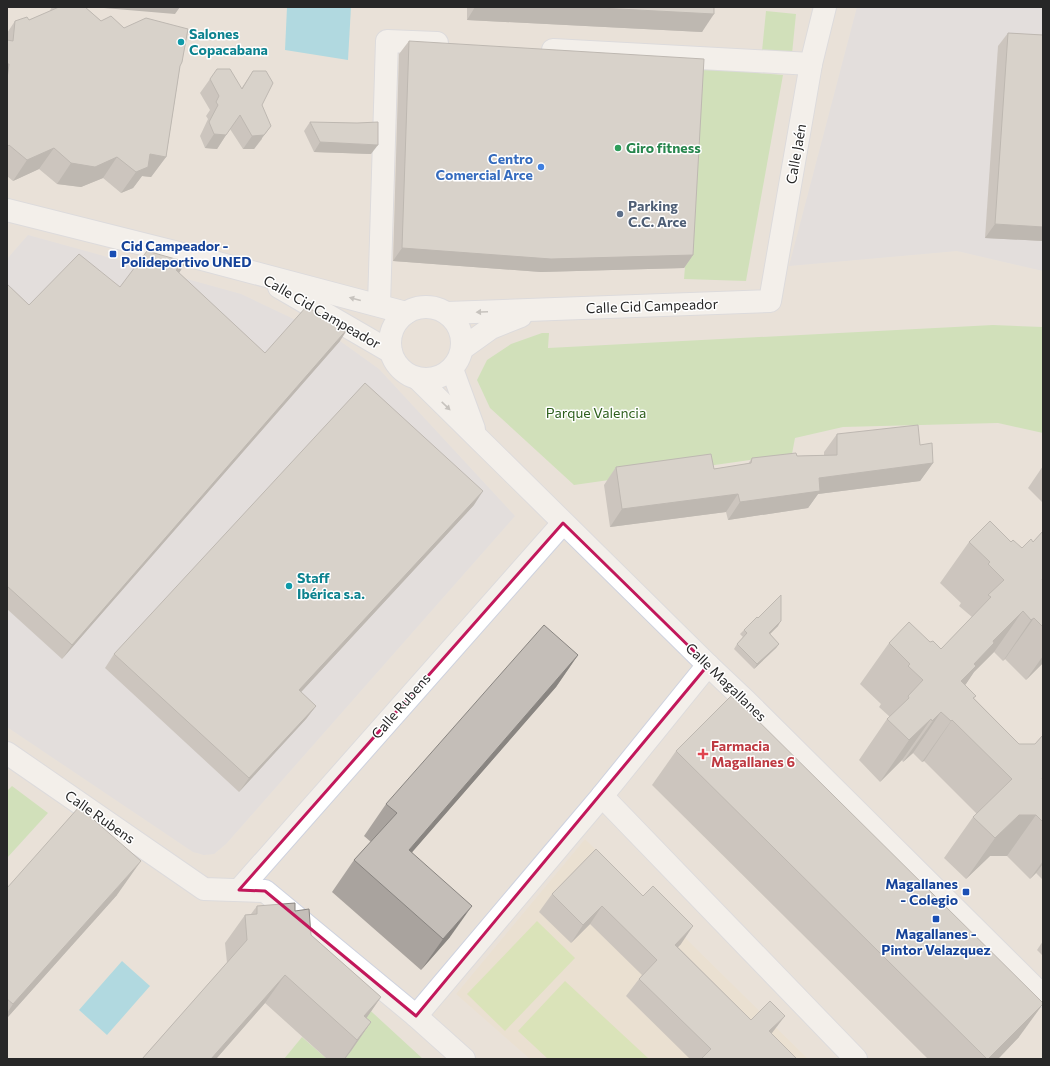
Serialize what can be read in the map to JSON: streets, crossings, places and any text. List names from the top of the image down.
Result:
{
  "streets": {
    "street": [
      "Calle Jaén",
      "Calle Cid Campeador",
      "Calle Magallanes",
      "Calle Rubens"
    ]
  },
  "crossings": [
    ["Calle Jaén", "Calle Cid Campeador"],
    ["Calle Cid Campeador", "Calle Magallanes"],
    ["Calle Magallanes", "Calle Rubens"]
  ],
  "parks": ["Parque Valencia"],
  "places": {
    "other": [
      "Salones Copacabana",
      "Giro fitness",
      "Centro Comercial Arce",
      "Parking C.C. Arce",
      "Staff Ibérica s.a."
    ],
    "transit": ["Cid Campeador - Polideportivo UNED", "Magallanes - Colegio", "Magallanes - Pintor Velazquez"],
    "health": ["Farmacia Magallanes 6"]
  }
}
